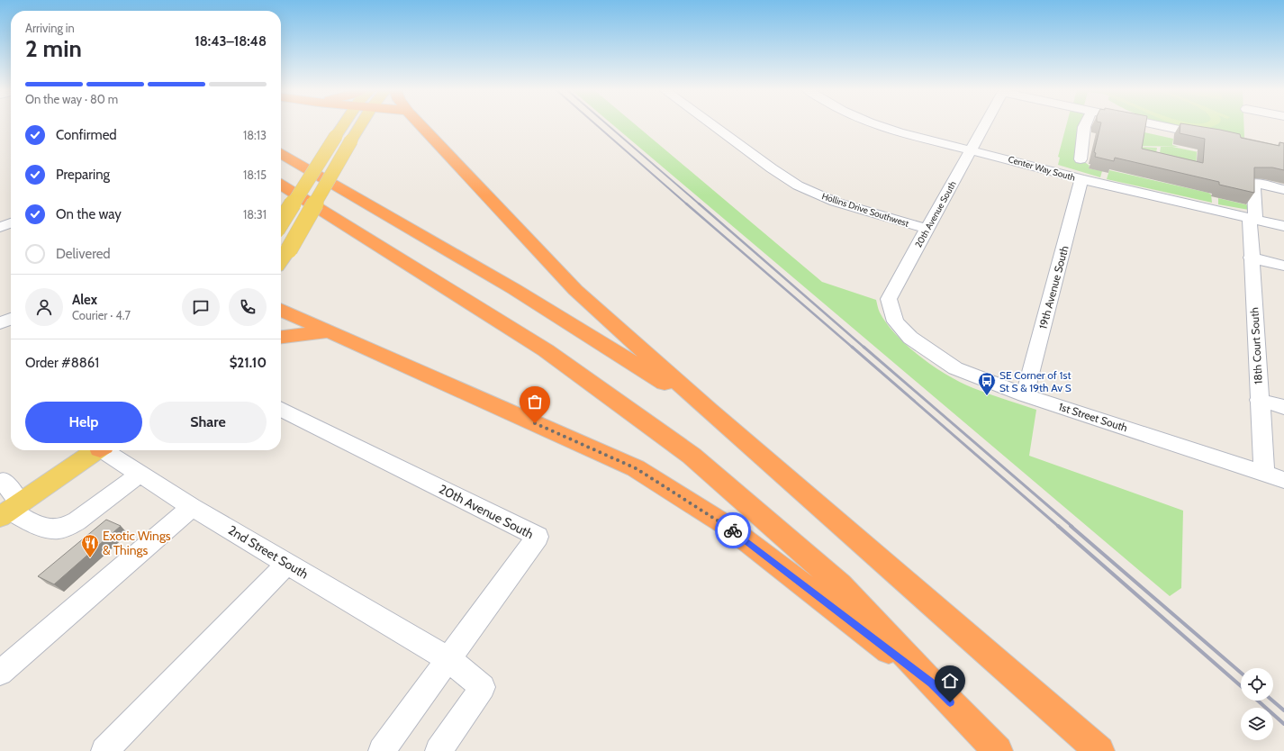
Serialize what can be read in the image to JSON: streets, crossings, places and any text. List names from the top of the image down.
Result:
{
  "streets": {
    "street": [
      "Center Way South",
      "Hollins Drive Southwest",
      "20th Avenue South",
      "19th Avenue South",
      "18th Court South",
      "1st Street South",
      "2nd Street South"
    ]
  },
  "crossings": [
    ["Center Way South", "20th Avenue South"],
    ["Center Way South", "19th Avenue South"],
    ["Center Way South", "18th Court South"],
    ["Hollins Drive Southwest", "20th Avenue South"],
    ["20th Avenue South", "1st Street South"],
    ["20th Avenue South", "2nd Street South"],
    ["19th Avenue South", "1st Street South"],
    ["18th Court South", "1st Street South"]
  ],
  "places": {
    "bus stop": ["SE Corner of 1st St S & 19th Av S"],
    "restaurant": ["Exotic Wings & Things"]
  },
  "page": {
    "heading": ["2 min", "Arriving in", "18:43–18:48"],
    "panel": [
      "Alex",
      "Courier · 4.7",
      "Order #8861",
      "$21.10"
    ],
    "bar": "On the way · 80 m",
    "list": [
      ["Confirmed", "18:13"],
      ["Preparing", "18:15"],
      ["On the way", "18:31"],
      "Delivered"
    ],
    "buttons": ["Help", "Share"]
  }
}
